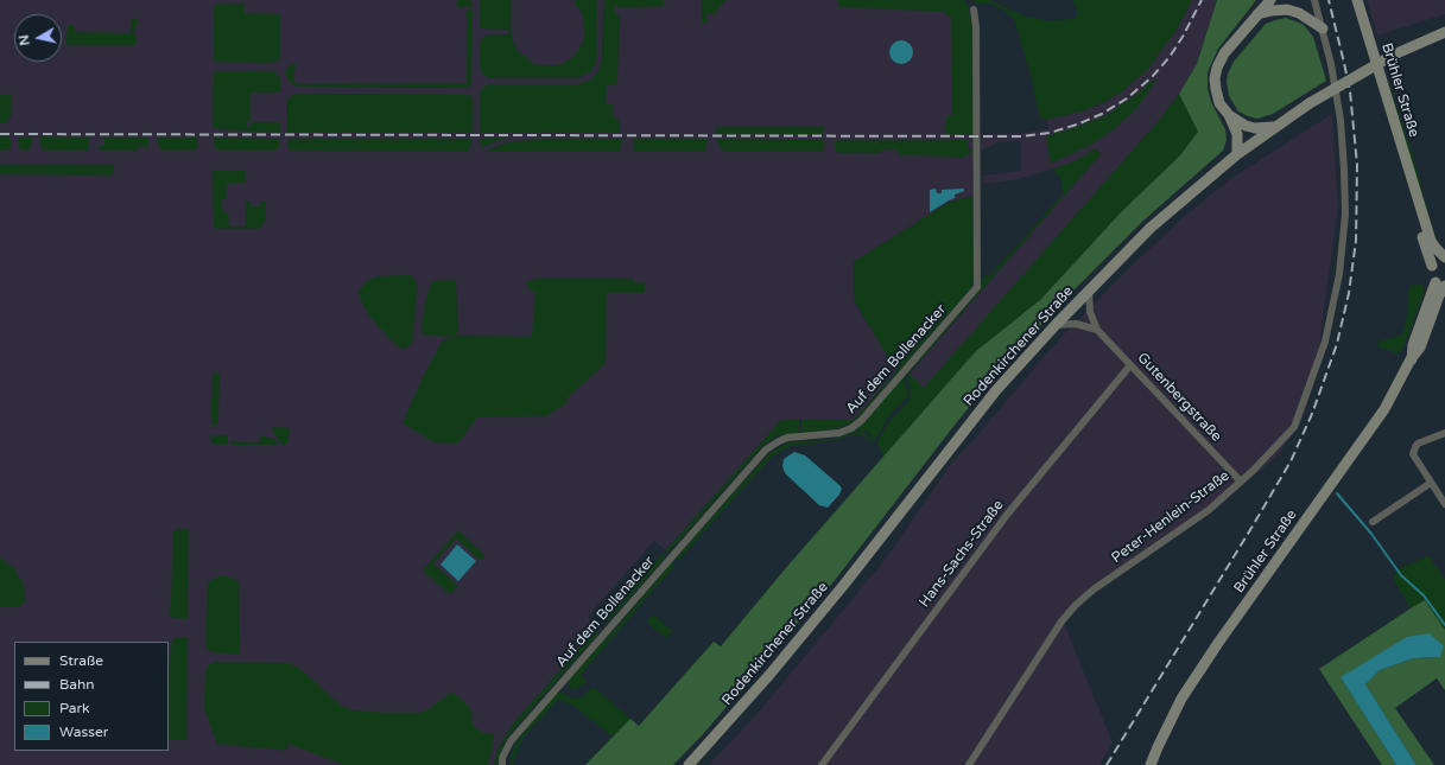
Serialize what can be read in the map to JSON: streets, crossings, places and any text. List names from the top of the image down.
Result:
{
  "streets": {
    "main road": ["Brühler Straße", "Rodenkirchener Straße"],
    "street": [
      "Auf dem Bollenacker",
      "Gutenbergstraße",
      "Peter-Henlein-Straße",
      "Hans-Sachs-Straße"
    ]
  },
  "crossings": [
    ["Gutenbergstraße", "Peter-Henlein-Straße"],
    ["Gutenbergstraße", "Hans-Sachs-Straße"]
  ],
  "legend": [
    "Straße",
    "Bahn",
    "Park",
    "Wasser"
  ],
  "north": "left"
}
